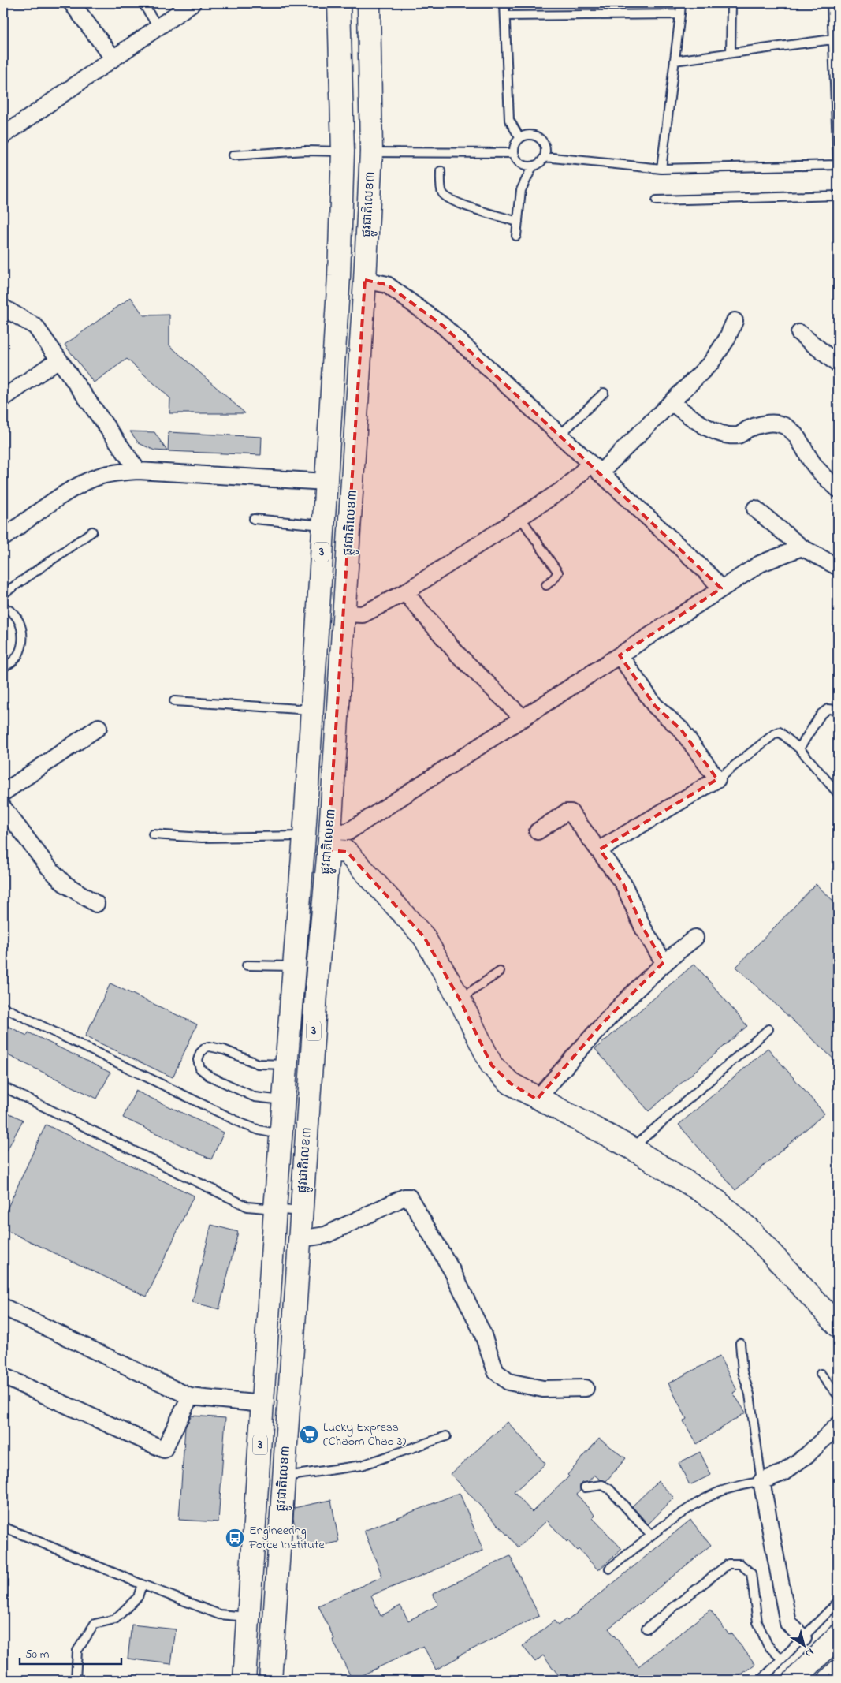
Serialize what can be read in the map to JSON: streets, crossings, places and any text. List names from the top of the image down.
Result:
{
  "streets": {
    "main road": ["ផ្លូវជាតិលេខ៣", "3"]
  },
  "places": {
    "supermarket": ["Lucky Express (Chaom Chao 3)"],
    "bus stop": ["Engineering Force Institute"]
  },
  "scale_bar": "50 m",
  "north": "bottom right"
}
